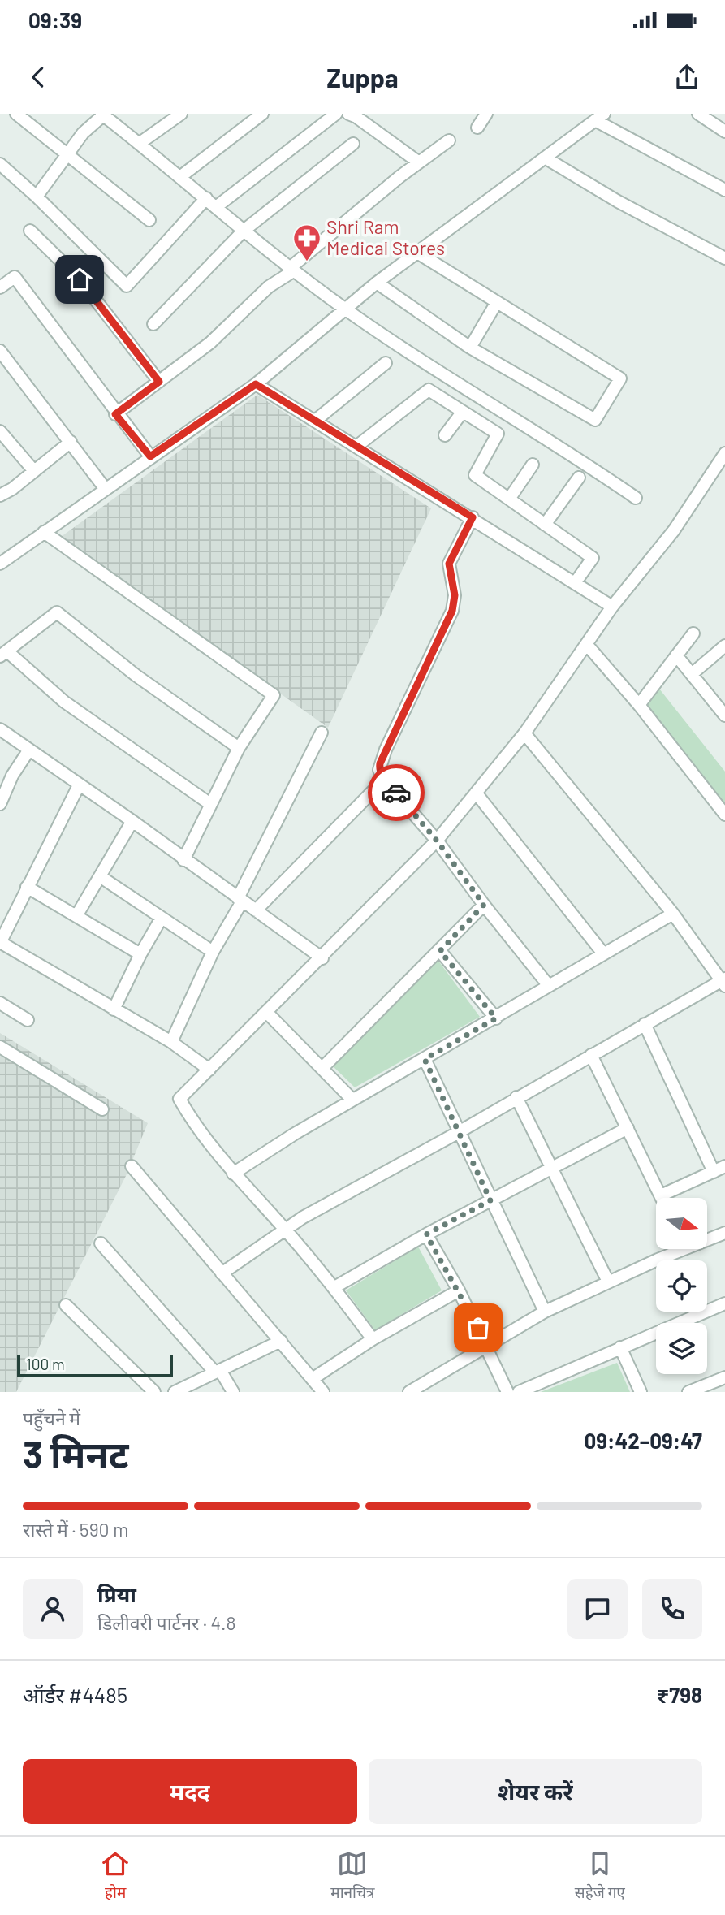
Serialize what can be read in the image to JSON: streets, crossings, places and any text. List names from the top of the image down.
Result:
{
  "places": {
    "pharmacy": ["Shri Ram Medical Stores"]
  },
  "scale_bar": "100 m",
  "north": "right",
  "page": {
    "status": "09:39",
    "header": "Zuppa",
    "scale": "100 m",
    "heading": ["3 मिनट", "पहुँचने में", "09:42–09:47"],
    "panel": [
      "प्रिया",
      "डिलीवरी पार्टनर · 4.8",
      "ऑर्डर #4485",
      "₹798"
    ],
    "bar": "रास्ते में · 590 m",
    "buttons": ["मदद", "शेयर करें"],
    "tabs": ["होम", "मानचित्र", "सहेजे गए"]
  }
}
